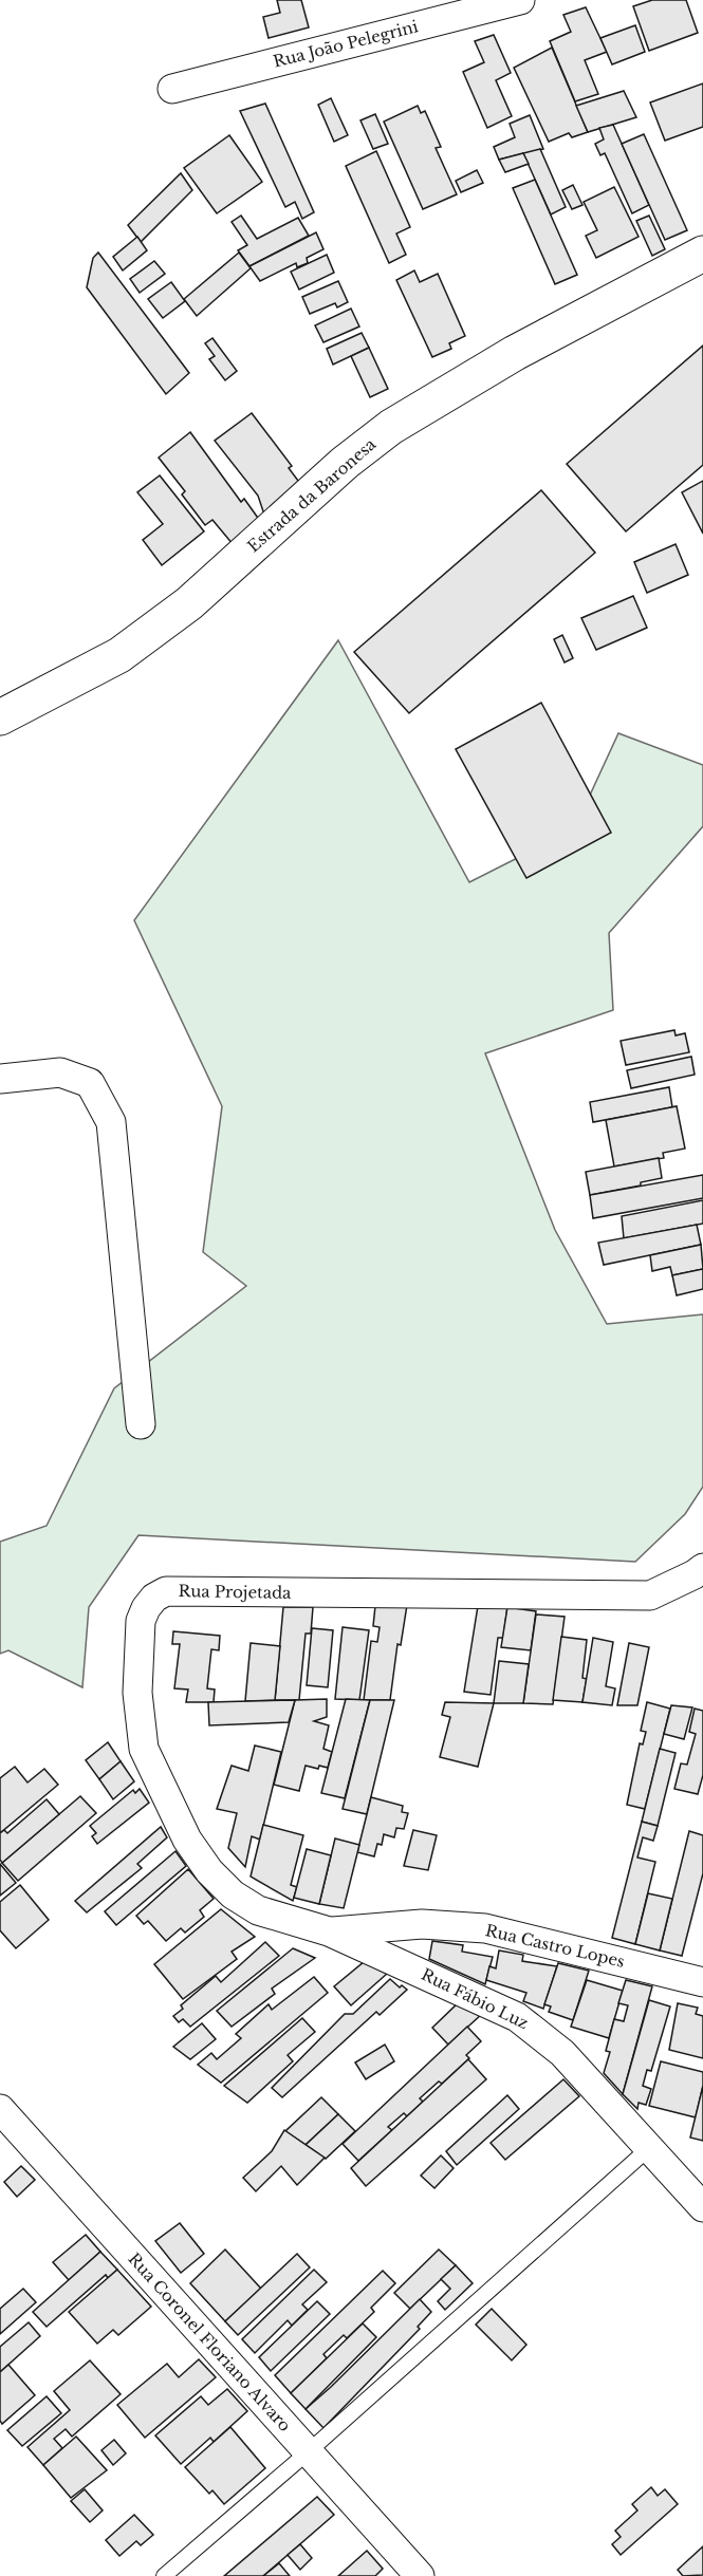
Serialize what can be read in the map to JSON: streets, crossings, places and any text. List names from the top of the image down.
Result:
{
  "streets": {
    "main road": ["Estrada da Baronesa"],
    "street": [
      "Rua João Pelegrini",
      "Rua Projetada",
      "Rua Castro Lopes",
      "Rua Fábio Luz",
      "Rua Coronel Floriano Alvaro"
    ]
  },
  "crossings": [
    ["Rua Projetada", "Rua Castro Lopes"],
    ["Rua Projetada", "Rua Fábio Luz"],
    ["Rua Castro Lopes", "Rua Fábio Luz"]
  ]
}
